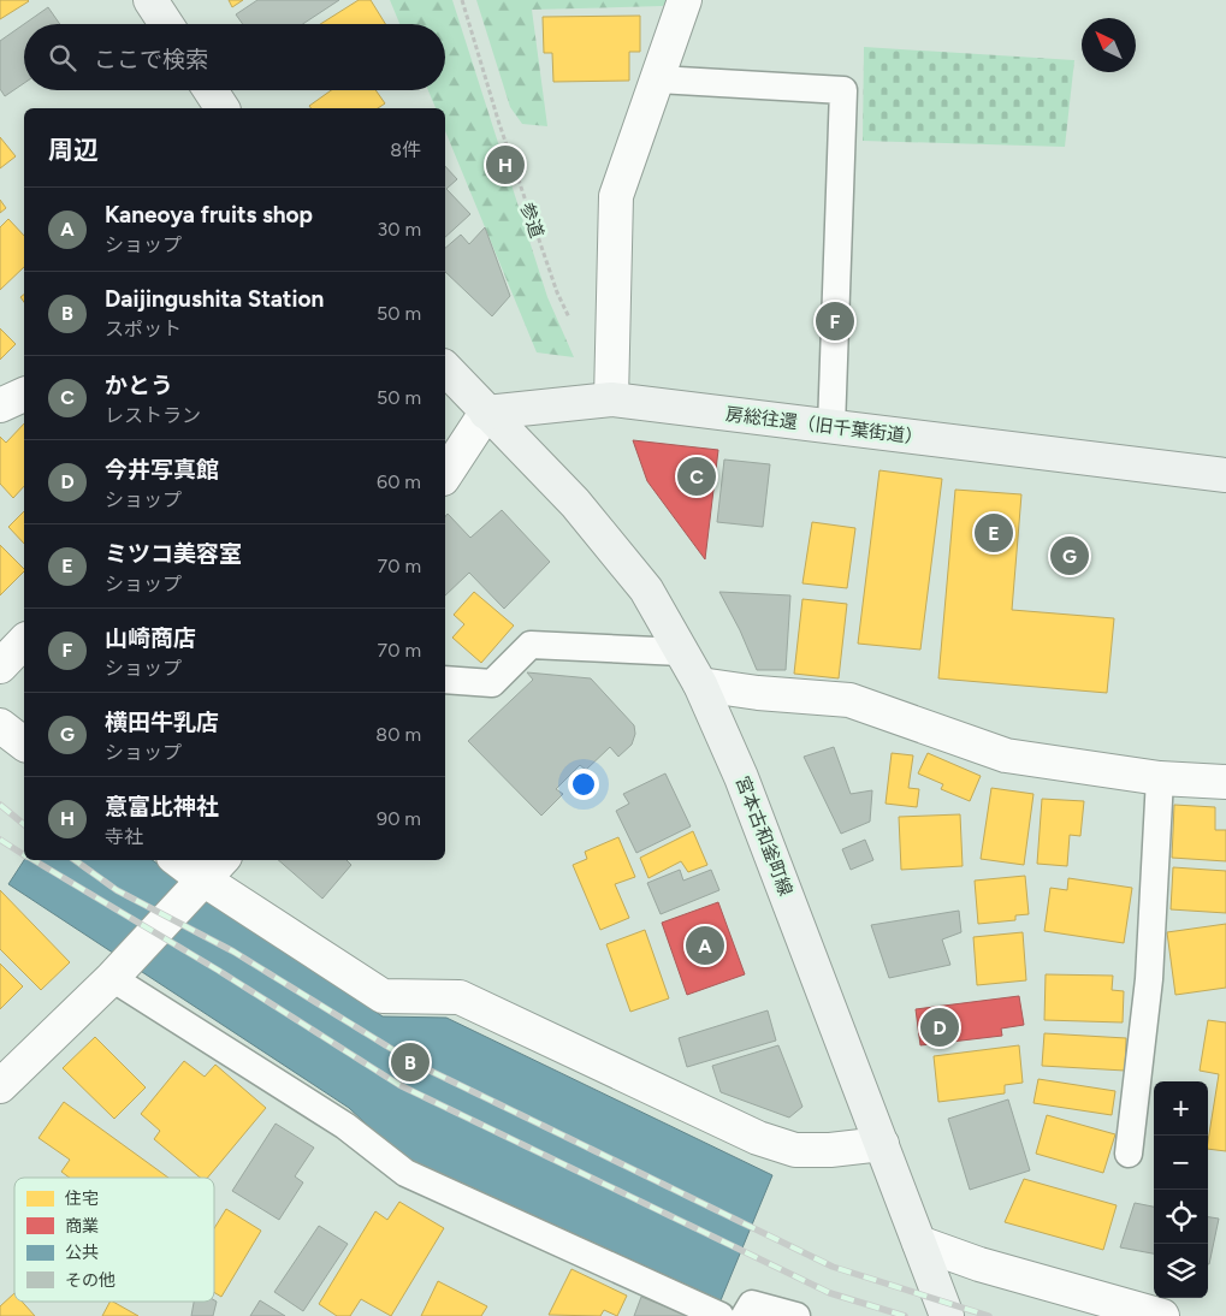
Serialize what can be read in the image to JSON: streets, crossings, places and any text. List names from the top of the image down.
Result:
{
  "streets": {
    "street": ["房総往還（旧千葉街道）", "宮本古和釜町線"],
    "path": ["参道"]
  },
  "crossings": [
    ["房総往還（旧千葉街道）", "宮本古和釜町線"]
  ],
  "legend": [
    "住宅",
    "商業",
    "公共",
    "その他"
  ],
  "north": "top left",
  "page": {
    "search": "ここで検索",
    "heading": ["周辺", "8件"],
    "pins": [
      "H",
      "F",
      "C",
      "E",
      "G",
      "A",
      "D",
      "B"
    ],
    "list": [
      {
        "mark": "A",
        "name": "Kaneoya fruits shop",
        "note": "ショップ",
        "value": "30 m"
      },
      {
        "mark": "B",
        "name": "Daijingushita Station",
        "note": "スポット",
        "value": "50 m"
      },
      {
        "mark": "C",
        "name": "かとう",
        "note": "レストラン",
        "value": "50 m"
      },
      {
        "mark": "D",
        "name": "今井写真館",
        "note": "ショップ",
        "value": "60 m"
      },
      {
        "mark": "E",
        "name": "ミツコ美容室",
        "note": "ショップ",
        "value": "70 m"
      },
      {
        "mark": "F",
        "name": "山崎商店",
        "note": "ショップ",
        "value": "70 m"
      },
      {
        "mark": "G",
        "name": "横田牛乳店",
        "note": "ショップ",
        "value": "80 m"
      },
      {
        "mark": "H",
        "name": "意富比神社",
        "note": "寺社",
        "value": "90 m"
      }
    ],
    "map_buttons": ["+", "−"]
  }
}
